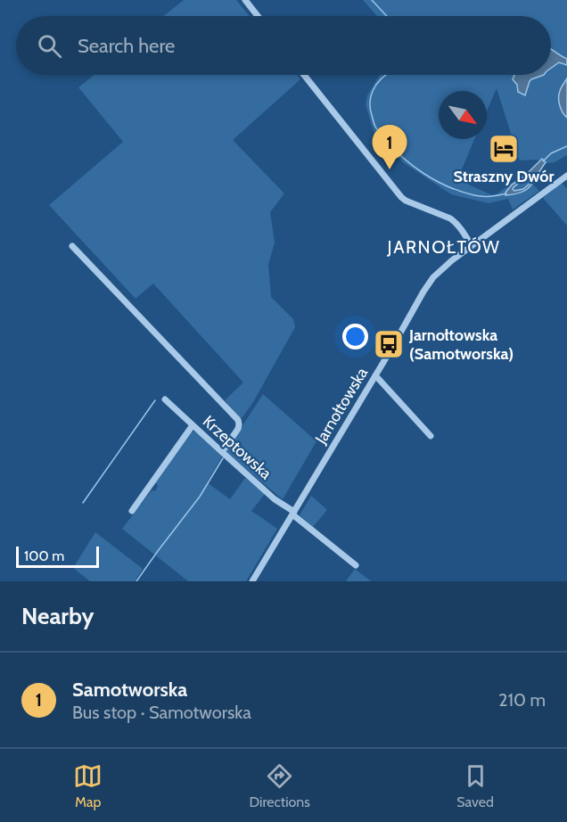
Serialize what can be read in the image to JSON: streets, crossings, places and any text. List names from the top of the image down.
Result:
{
  "streets": {
    "street": ["Jarnołtowska", "Krzeptowska"]
  },
  "crossings": [
    ["Jarnołtowska", "Krzeptowska"]
  ],
  "districts": ["JARNOŁTÓW"],
  "places": {
    "hotel": ["Straszny Dwór"],
    "bus stop": ["Jarnołtowska (Samotworska)"]
  },
  "scale_bar": "100 m",
  "north": "bottom right",
  "page": {
    "search": "Search here",
    "pins": "1",
    "scale": "100 m",
    "heading": "Nearby",
    "list": [
      {
        "mark": "1",
        "name": "Samotworska",
        "note": "Bus stop · Samotworska",
        "value": "210 m"
      }
    ],
    "nav": ["Map", "Directions", "Saved"]
  }
}
